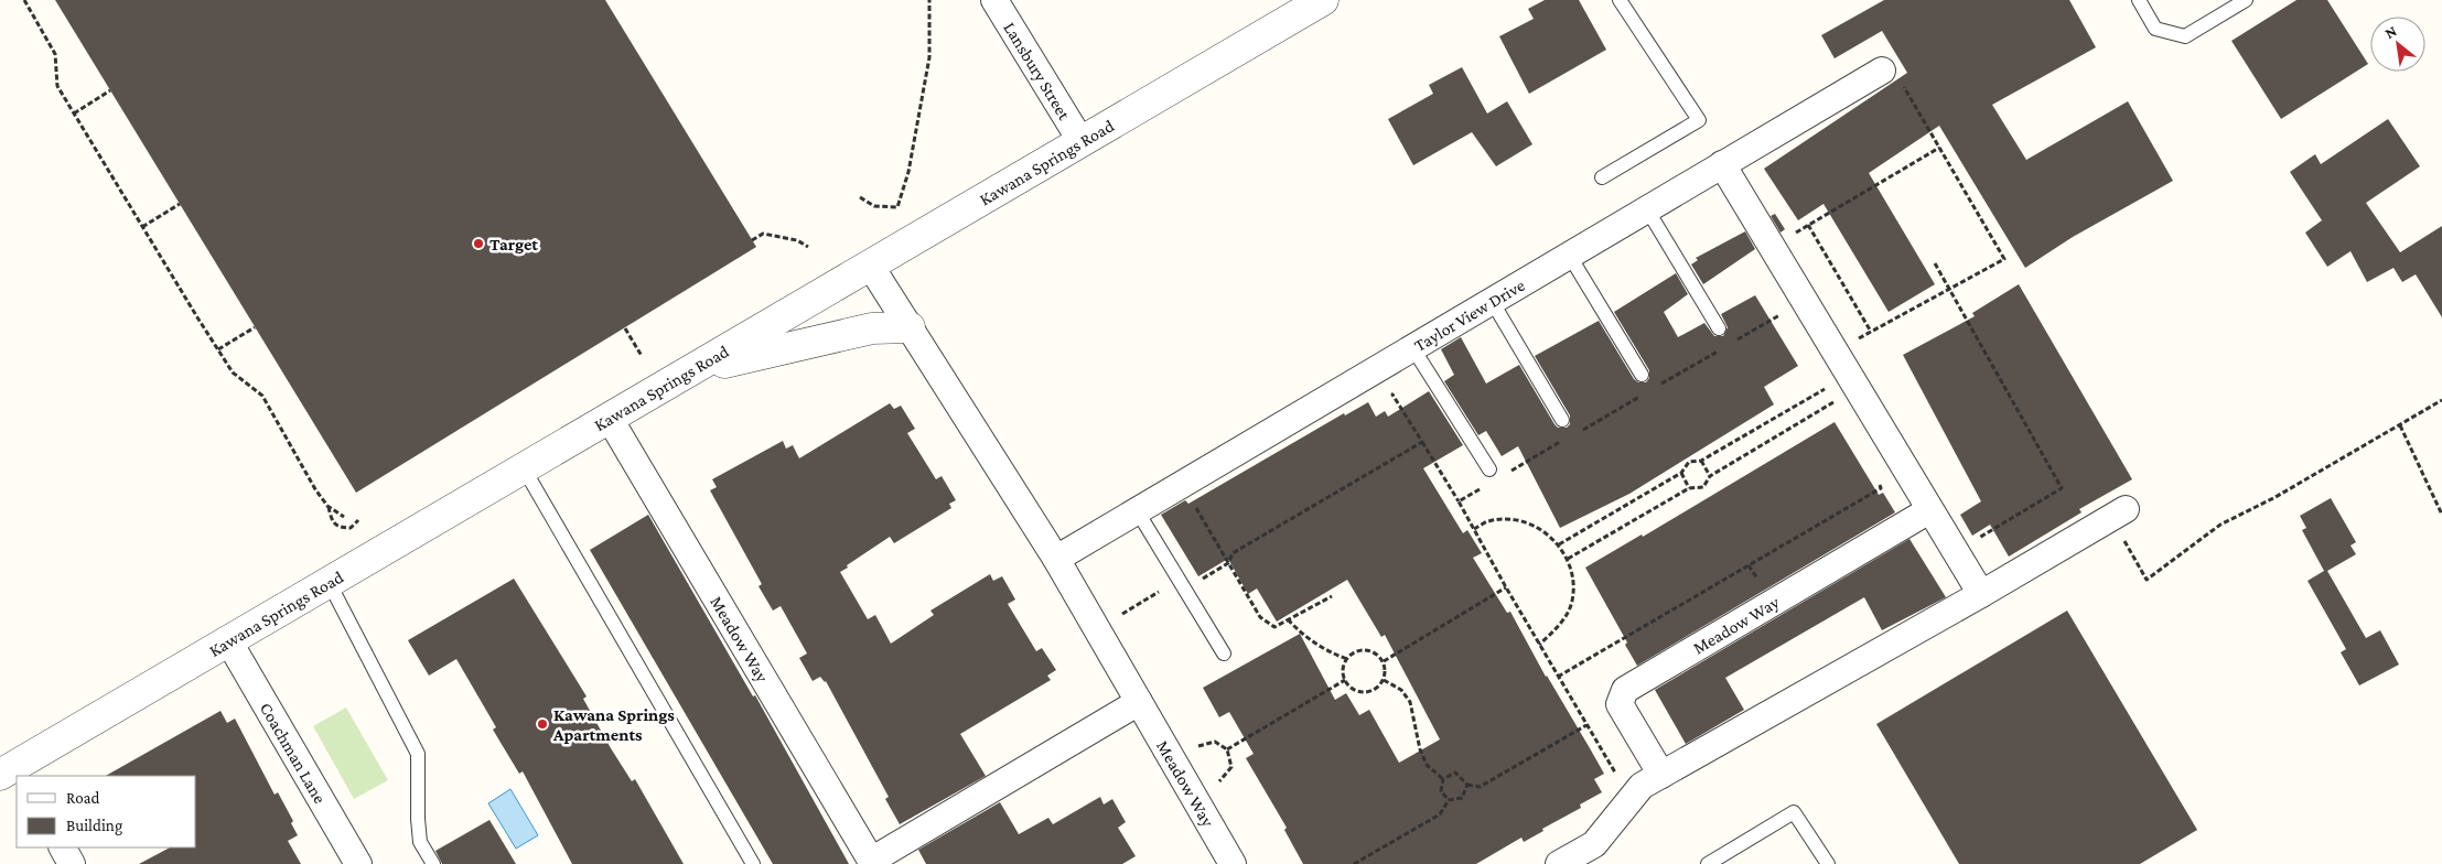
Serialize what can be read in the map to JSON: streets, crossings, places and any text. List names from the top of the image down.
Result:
{
  "streets": {
    "street": [
      "Lansbury Street",
      "Kawana Springs Road",
      "Taylor View Drive",
      "Meadow Way",
      "Coachman Lane"
    ]
  },
  "crossings": [
    ["Lansbury Street", "Kawana Springs Road"],
    ["Kawana Springs Road", "Meadow Way"],
    ["Kawana Springs Road", "Coachman Lane"],
    ["Taylor View Drive", "Meadow Way"]
  ],
  "places": ["Target", "Kawana Springs Apartments"],
  "legend": ["Road", "Building"],
  "north": "top left"
}
